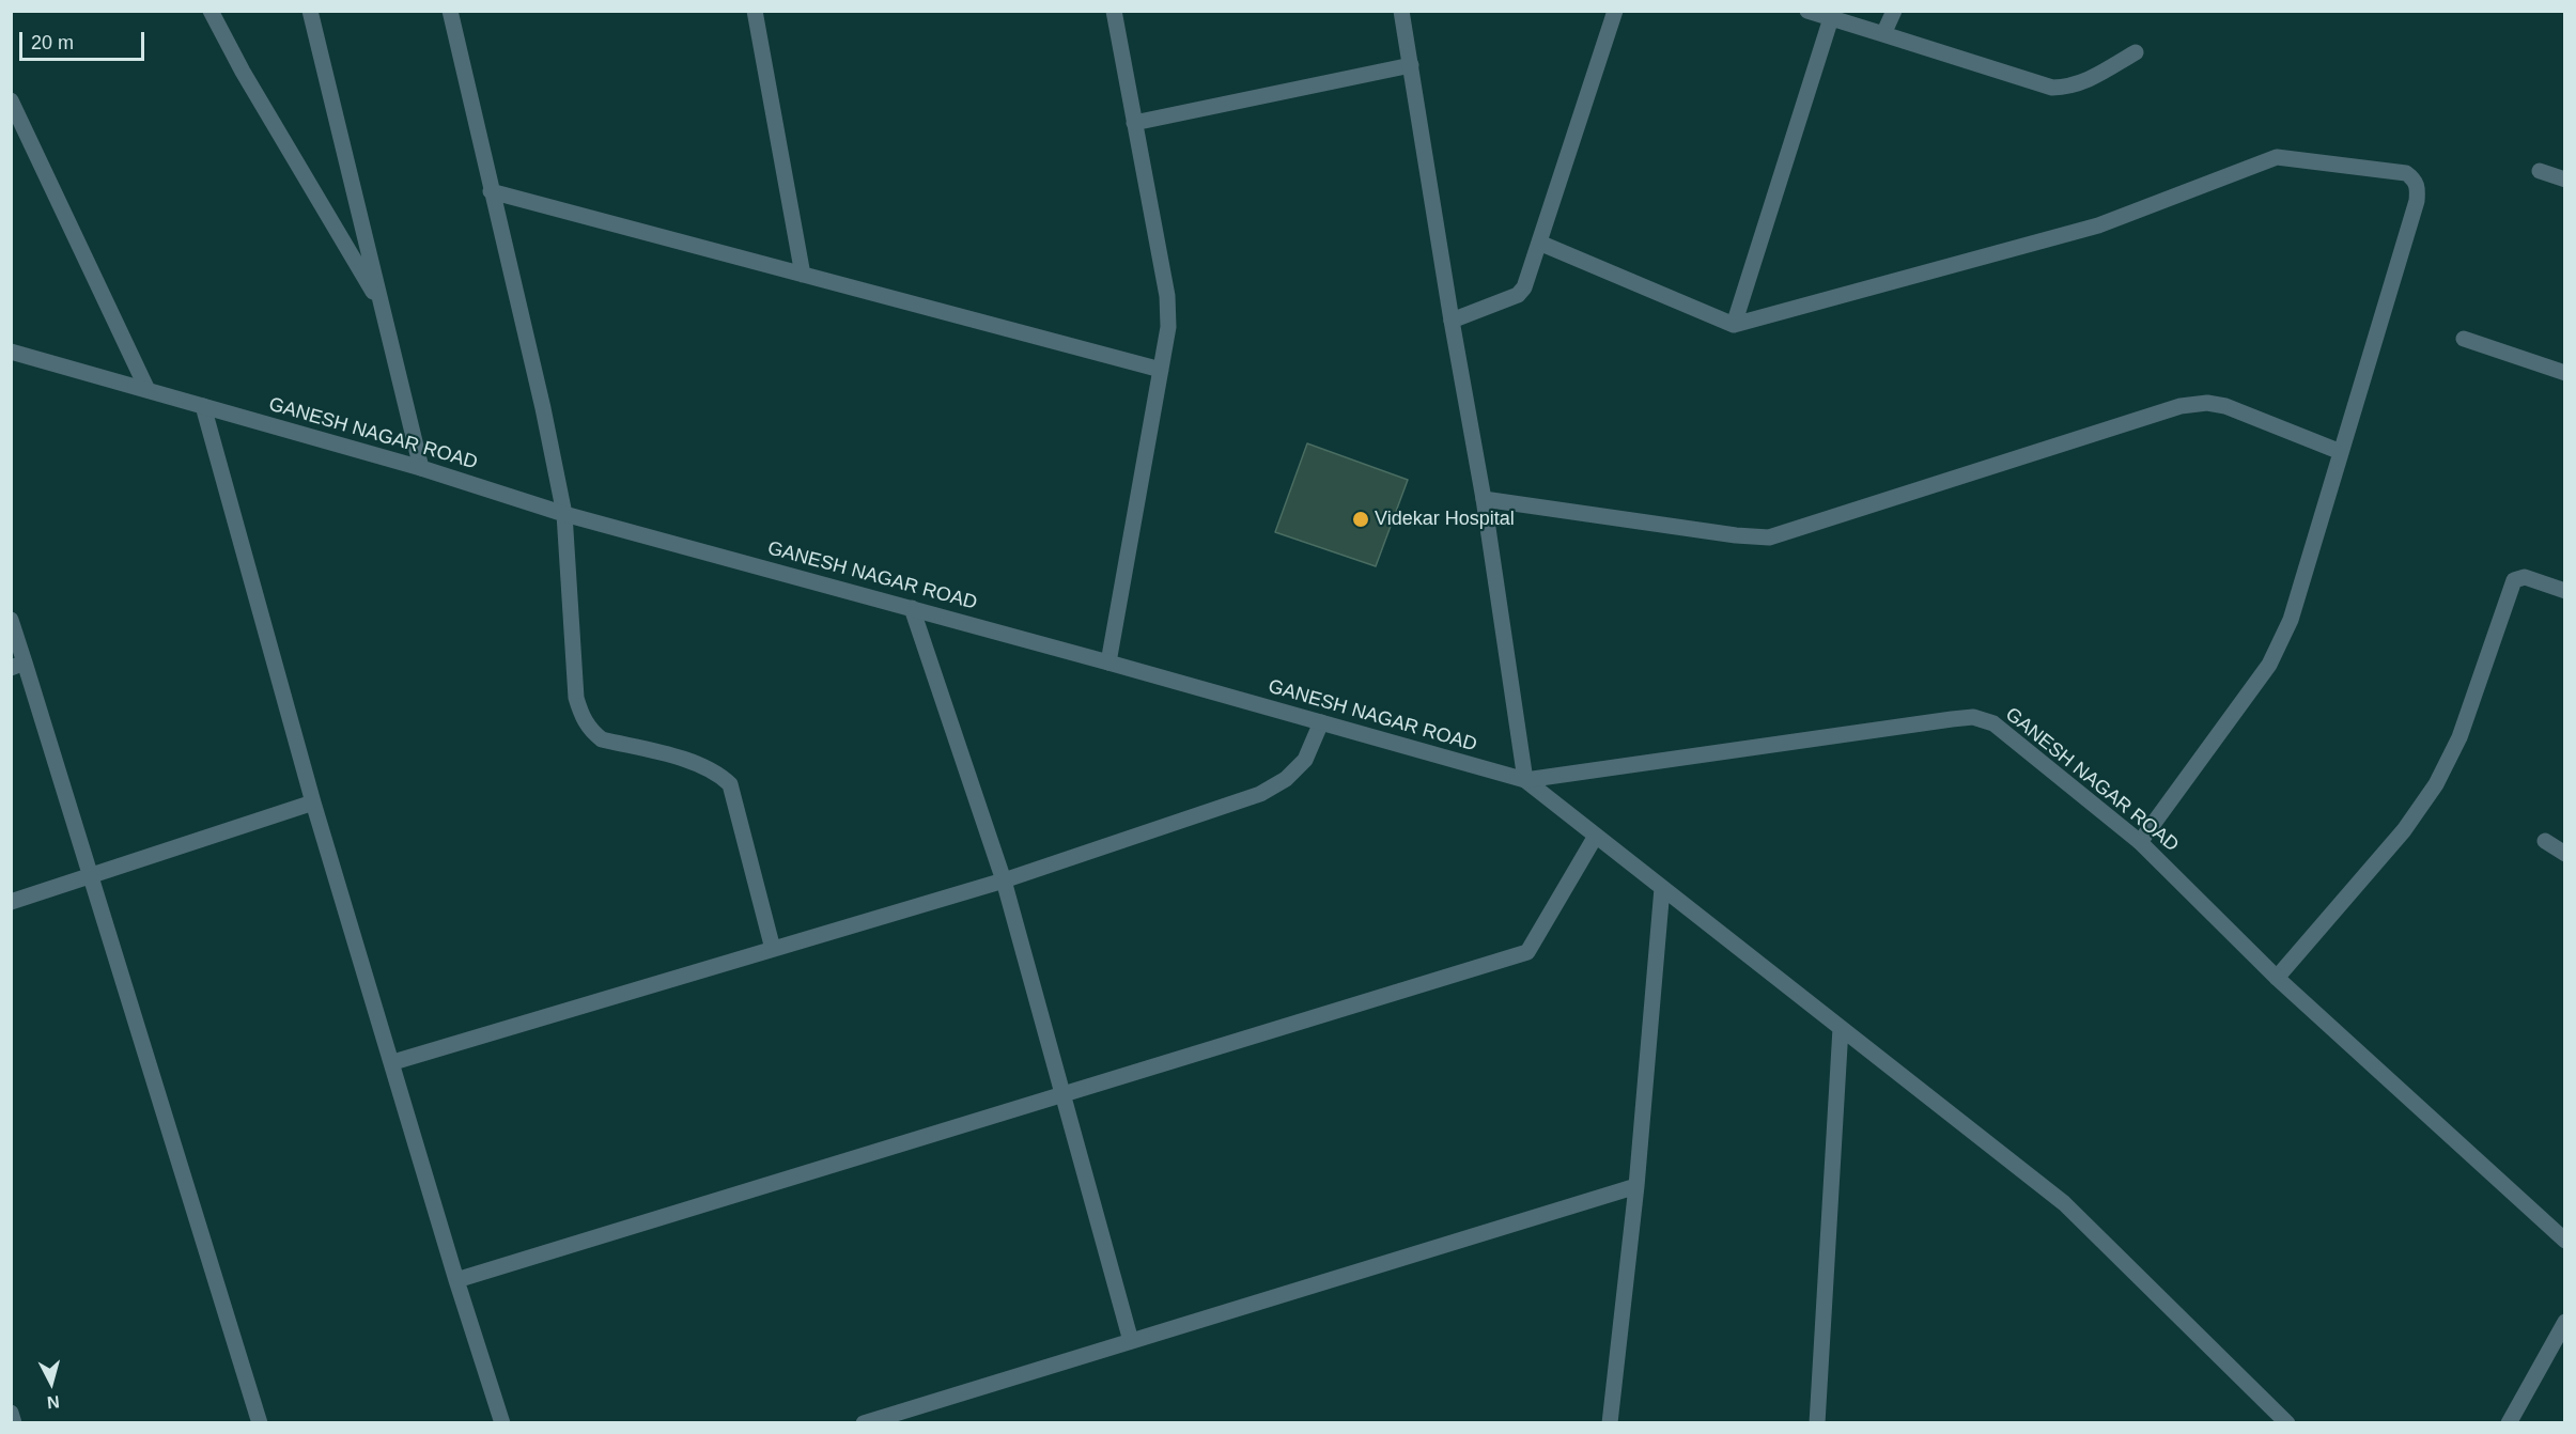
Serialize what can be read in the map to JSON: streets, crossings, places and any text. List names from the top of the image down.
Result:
{
  "streets": {
    "street": ["GANESH NAGAR ROAD"]
  },
  "places": ["Videkar Hospital"],
  "scale_bar": "20 m",
  "north": "bottom"
}
